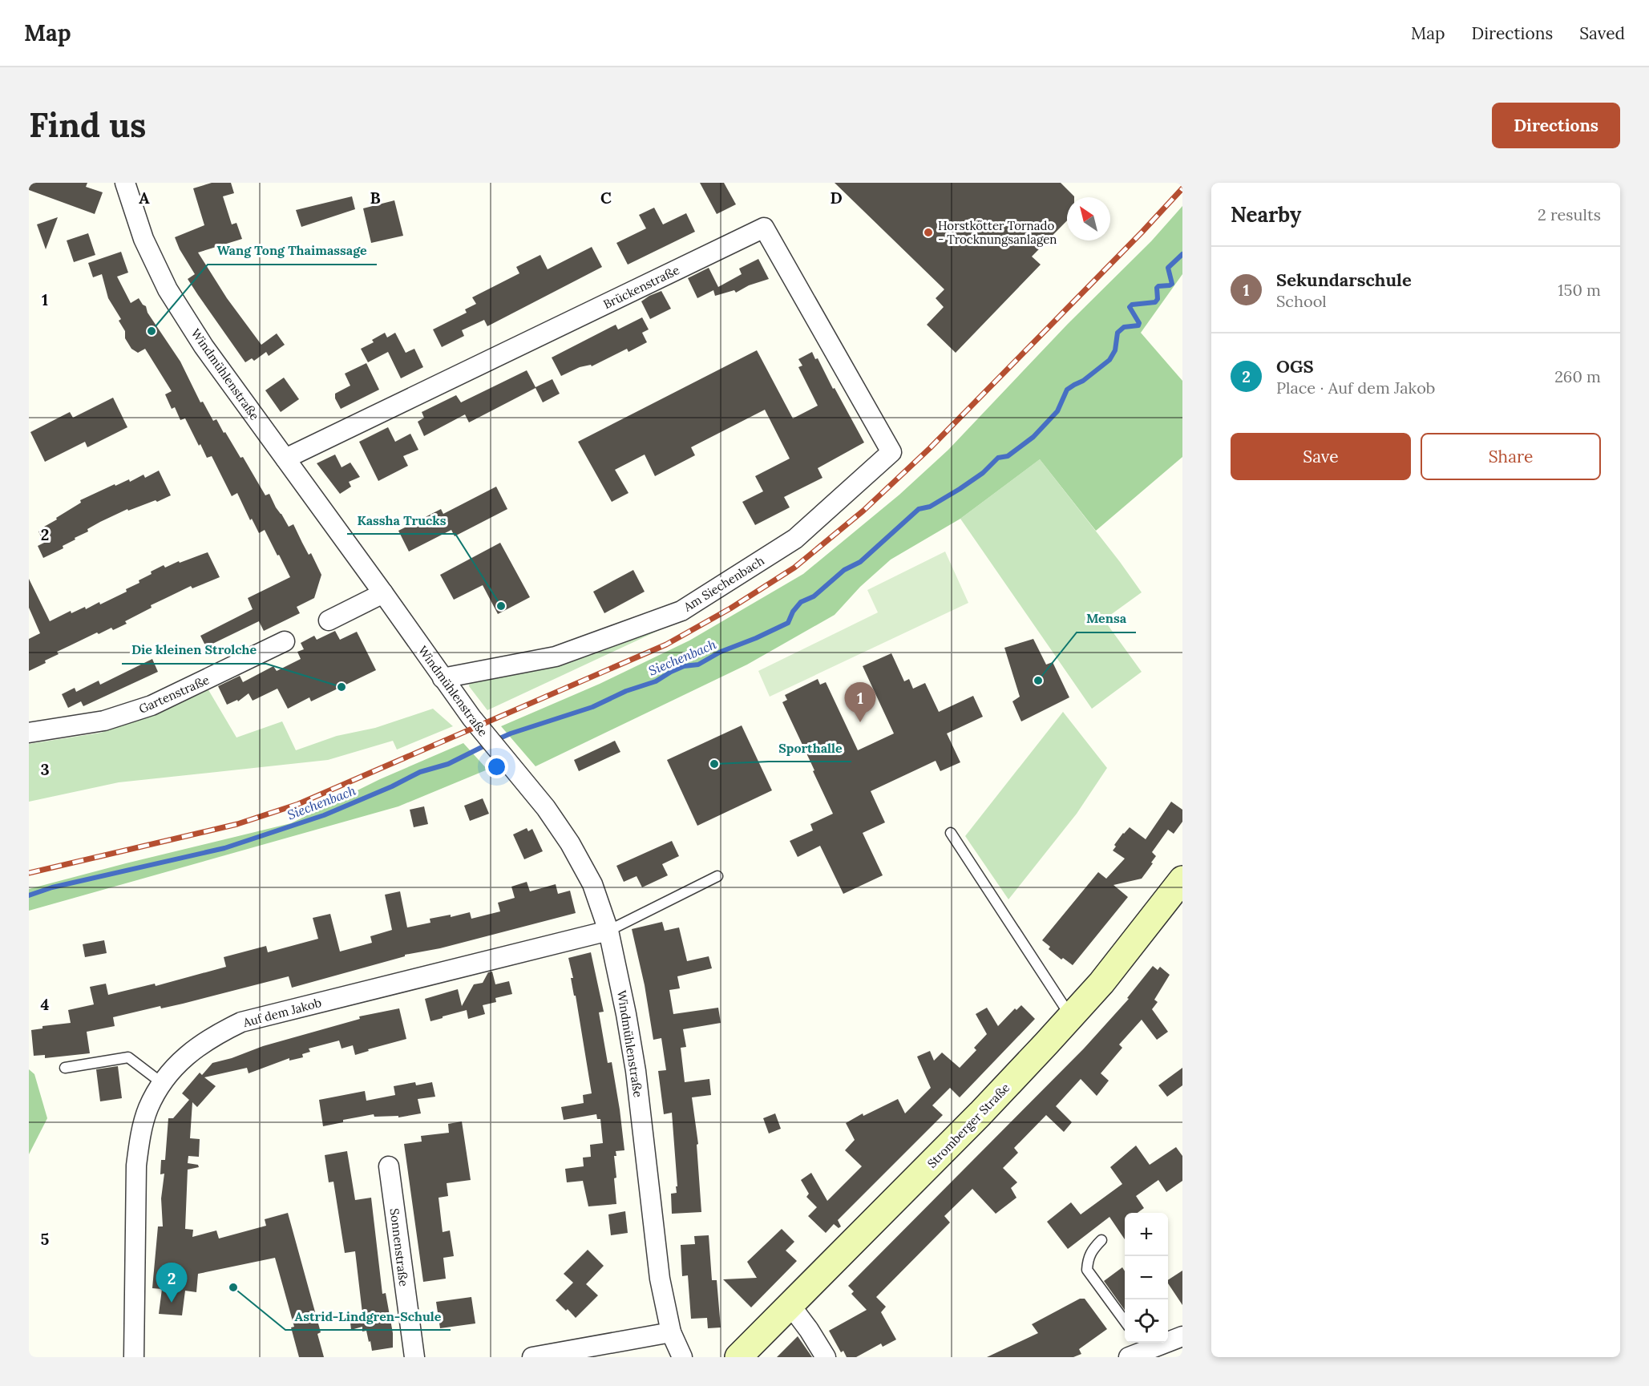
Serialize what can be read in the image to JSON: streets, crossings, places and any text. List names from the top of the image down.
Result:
{
  "streets": {
    "main road": ["Stromberger Straße"],
    "street": [
      "Brückenstraße",
      "Windmühlenstraße",
      "Am Siechenbach",
      "Gartenstraße",
      "Auf dem Jakob",
      "Sonnenstraße"
    ]
  },
  "crossings": [
    ["Brückenstraße", "Windmühlenstraße"],
    ["Brückenstraße", "Am Siechenbach"],
    ["Windmühlenstraße", "Am Siechenbach"],
    ["Windmühlenstraße", "Auf dem Jakob"]
  ],
  "water": ["Siechenbach"],
  "places": [
    "Horstkötter Tornado - Trocknungsanlagen",
    "Wang Tong Thaimassage",
    "Kassha Trucks",
    "Mensa",
    "Die kleinen Strolche",
    "Sporthalle",
    "Astrid-Lindgren-Schule"
  ],
  "north": "top left",
  "page": {
    "header": "Map",
    "nav": ["Map", "Directions", "Saved"],
    "buttons": [
      "Directions",
      ["Save", "Share"]
    ],
    "title": "Find us",
    "heading": ["Nearby", "2 results"],
    "list": [
      {
        "mark": "1",
        "name": "Sekundarschule",
        "note": "School",
        "value": "150 m"
      },
      {
        "mark": "2",
        "name": "OGS",
        "note": "Place · Auf dem Jakob",
        "value": "260 m"
      }
    ],
    "pins": ["1", "2"],
    "map_buttons": ["+", "−"]
  },
  "grid": {
    "columns": [
      "A",
      "B",
      "C",
      "D"
    ],
    "rows": [
      "1",
      "2",
      "3",
      "4",
      "5"
    ]
  }
}
